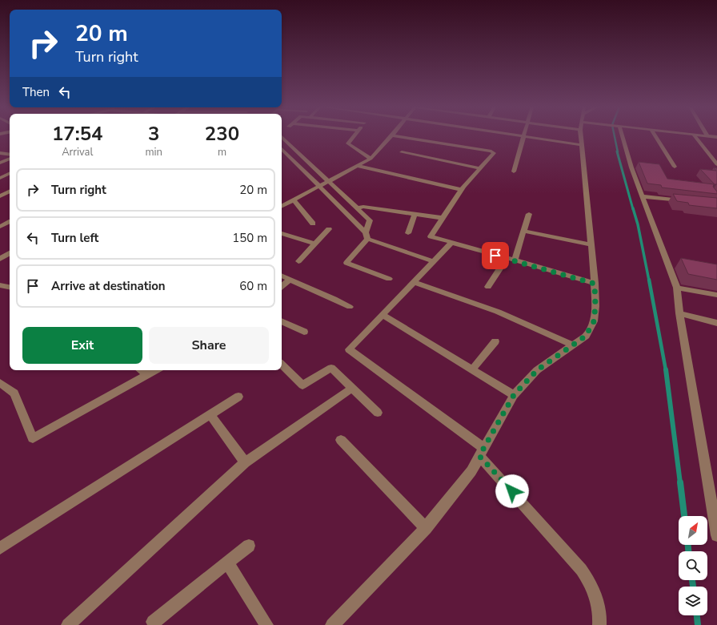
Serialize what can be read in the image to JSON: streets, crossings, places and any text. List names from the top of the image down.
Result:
{
  "north": "top right",
  "page": {
    "turn": ["20 m", "Turn right"],
    "then": "Then",
    "eta": [
      "17:54",
      "Arrival",
      "3",
      "min",
      "230",
      "m"
    ],
    "list": [
      {
        "name": "Turn right",
        "value": "20 m"
      },
      {
        "name": "Turn left",
        "value": "150 m"
      },
      {
        "name": "Arrive at destination",
        "value": "60 m"
      }
    ],
    "buttons": ["Exit", "Share"]
  }
}
